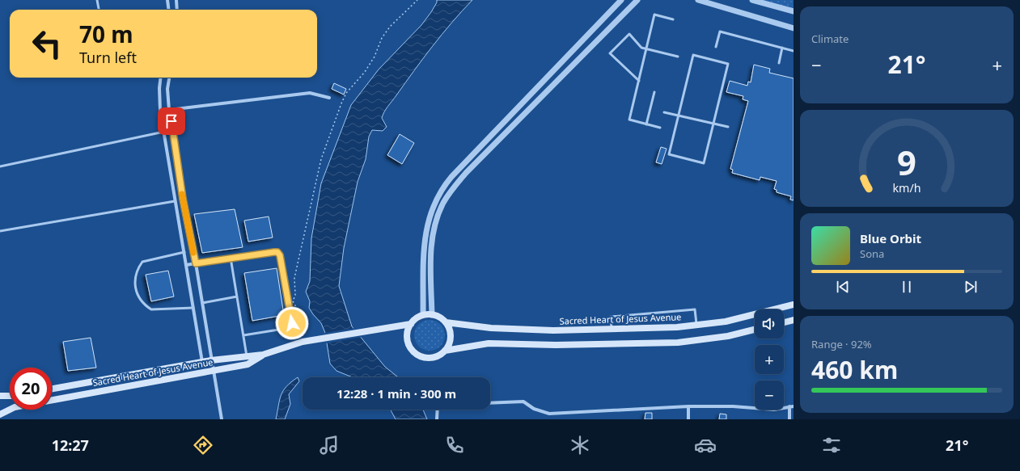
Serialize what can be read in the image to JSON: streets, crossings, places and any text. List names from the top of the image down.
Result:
{
  "streets": {
    "main road": ["Sacred Heart of Jesus Avenue"]
  },
  "page": {
    "tile": [
      "Climate",
      ["Range · 92%", "460 km"]
    ],
    "turn": ["70 m", "Turn left"],
    "heat": ["−", "21°", "+"],
    "song": ["Blue Orbit", "Sona"],
    "map_buttons": ["+", "−"],
    "limit": "20",
    "trip": "12:28 · 1 min · 300 m",
    "tabs": ["12:27", "21°"],
    "gauge": ["9", "km/h"]
  }
}
